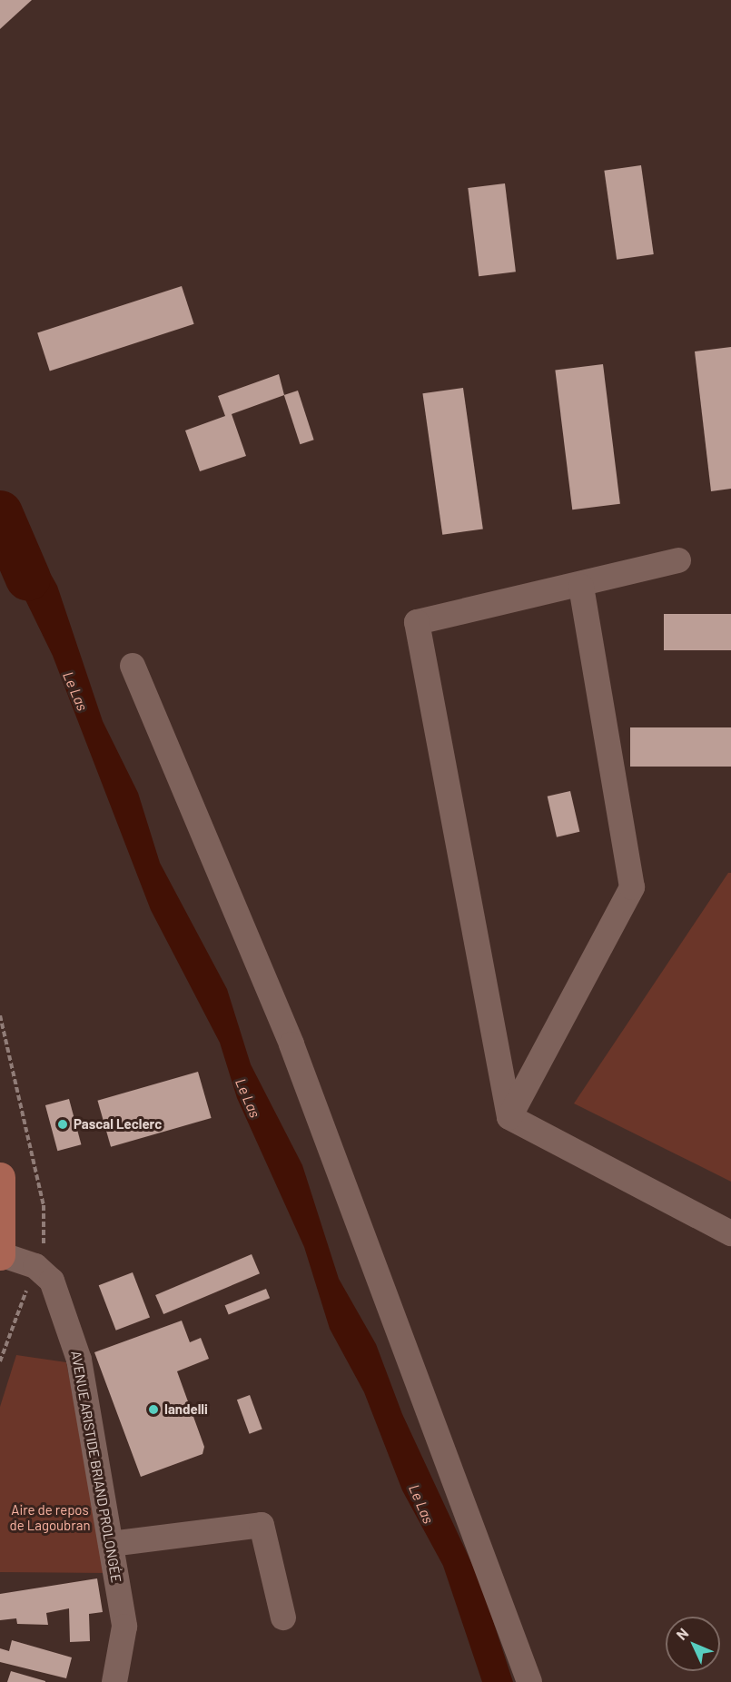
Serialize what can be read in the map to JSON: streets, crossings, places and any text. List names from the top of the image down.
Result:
{
  "streets": {
    "street": ["AVENUE ARISTIDE BRIAND PROLONGÉE"]
  },
  "water": ["Le Las"],
  "parks": ["Aire de repos de Lagoubran"],
  "places": ["Pascal Leclerc", "Iandelli"],
  "north": "top left"
}
